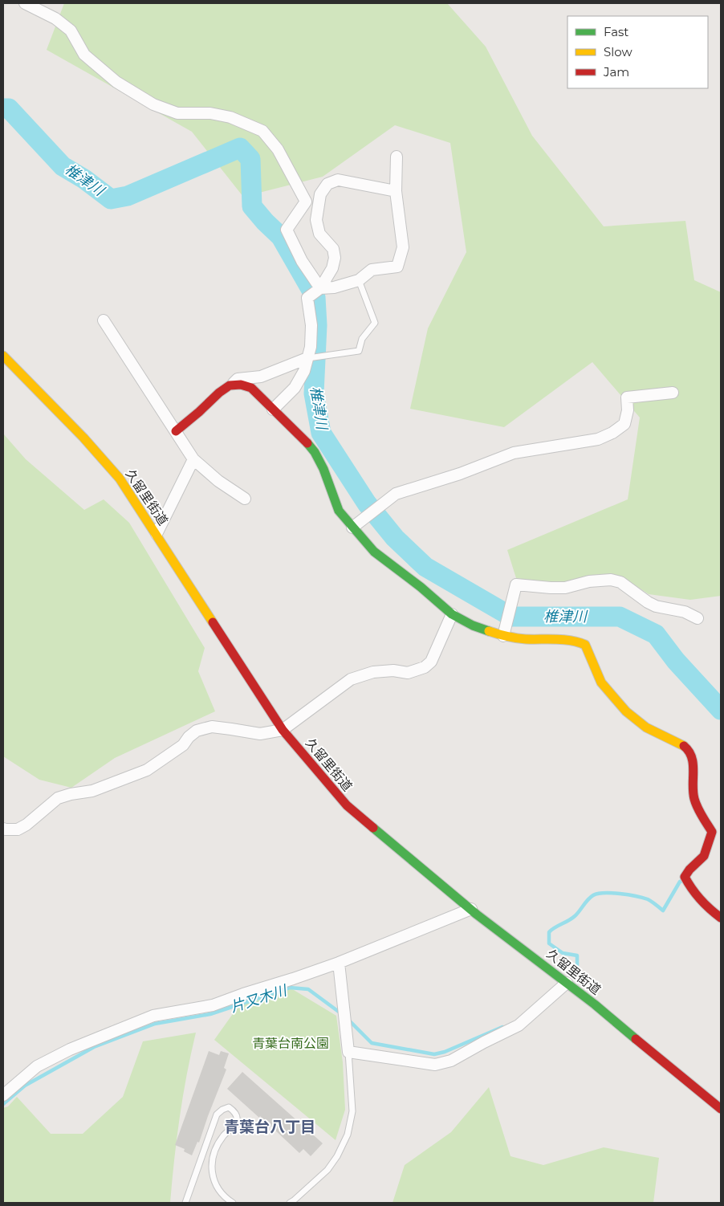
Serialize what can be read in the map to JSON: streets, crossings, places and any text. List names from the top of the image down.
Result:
{
  "streets": {
    "main road": ["久留里街道"]
  },
  "districts": ["青葉台八丁目"],
  "water": ["椎津川", "片又木川"],
  "parks": ["青葉台南公園"],
  "legend": ["Fast", "Slow", "Jam"]
}
